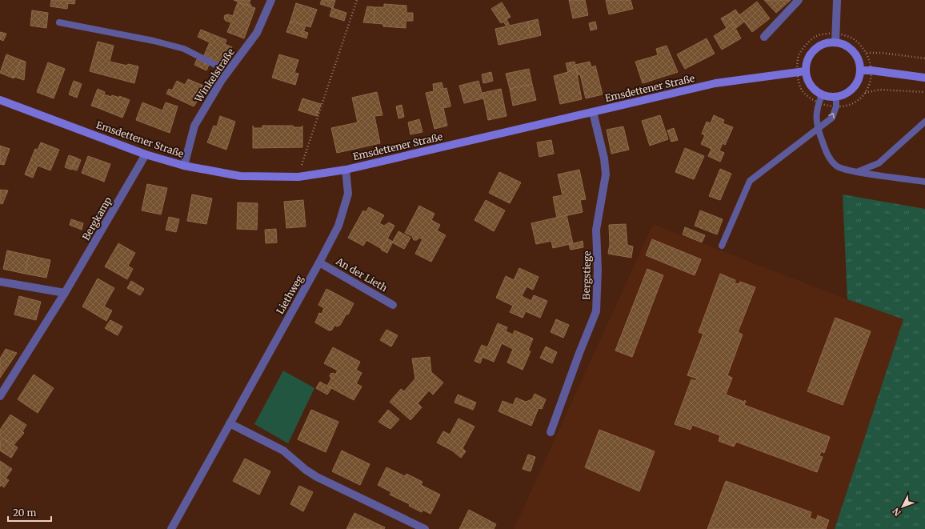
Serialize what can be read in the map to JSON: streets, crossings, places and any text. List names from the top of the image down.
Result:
{
  "streets": {
    "main road": ["Emsdettener Straße"],
    "street": [
      "Winkelstraße",
      "Bergkamp",
      "An der Lieth",
      "Bergstiege",
      "Liethweg"
    ]
  },
  "crossings": [
    ["Winkelstraße", "Emsdettener Straße"],
    ["Emsdettener Straße", "Bergkamp"],
    ["Emsdettener Straße", "Bergstiege"],
    ["Emsdettener Straße", "Liethweg"],
    ["An der Lieth", "Liethweg"]
  ],
  "scale_bar": "20 m",
  "north": "bottom left"
}
